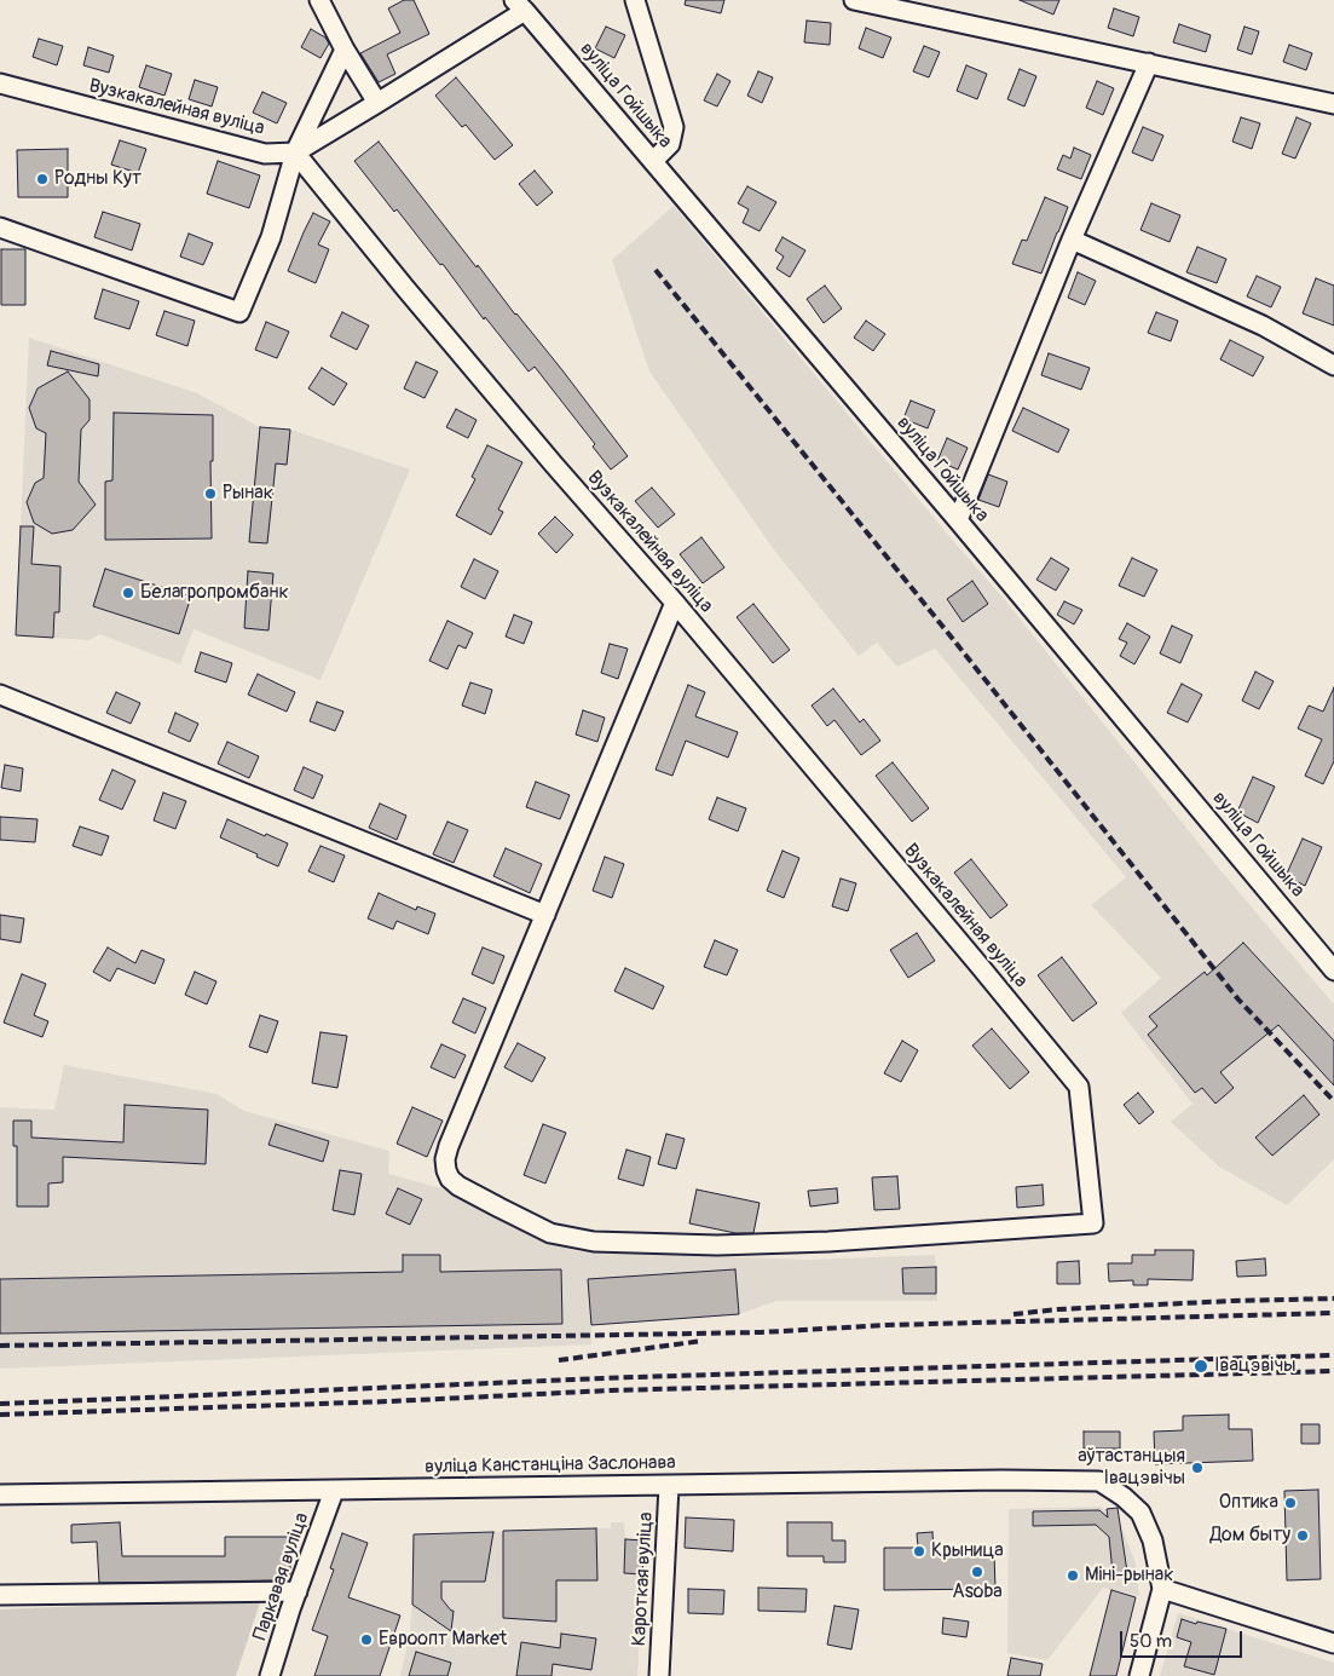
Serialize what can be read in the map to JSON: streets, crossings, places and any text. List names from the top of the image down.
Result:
{
  "streets": {
    "street": [
      "вуліца Гойшыка",
      "Вузкакалейная вуліца",
      "вуліца Канстанціна Заслонава",
      "Паркавая вуліца",
      "Кароткая вуліца"
    ]
  },
  "crossings": [
    ["вуліца Канстанціна Заслонава", "Паркавая вуліца"],
    ["вуліца Канстанціна Заслонава", "Кароткая вуліца"]
  ],
  "places": [
    "Родны Кут",
    "Рынак",
    "Белагропромбанк",
    "Івацэвічы",
    "аўтастанцыя Івацэвічы",
    "Оптика",
    "Дом быту",
    "Крыница",
    "Asoba",
    "Міні-рынак",
    "Евроопт Market"
  ],
  "scale_bar": "50 m"
}
